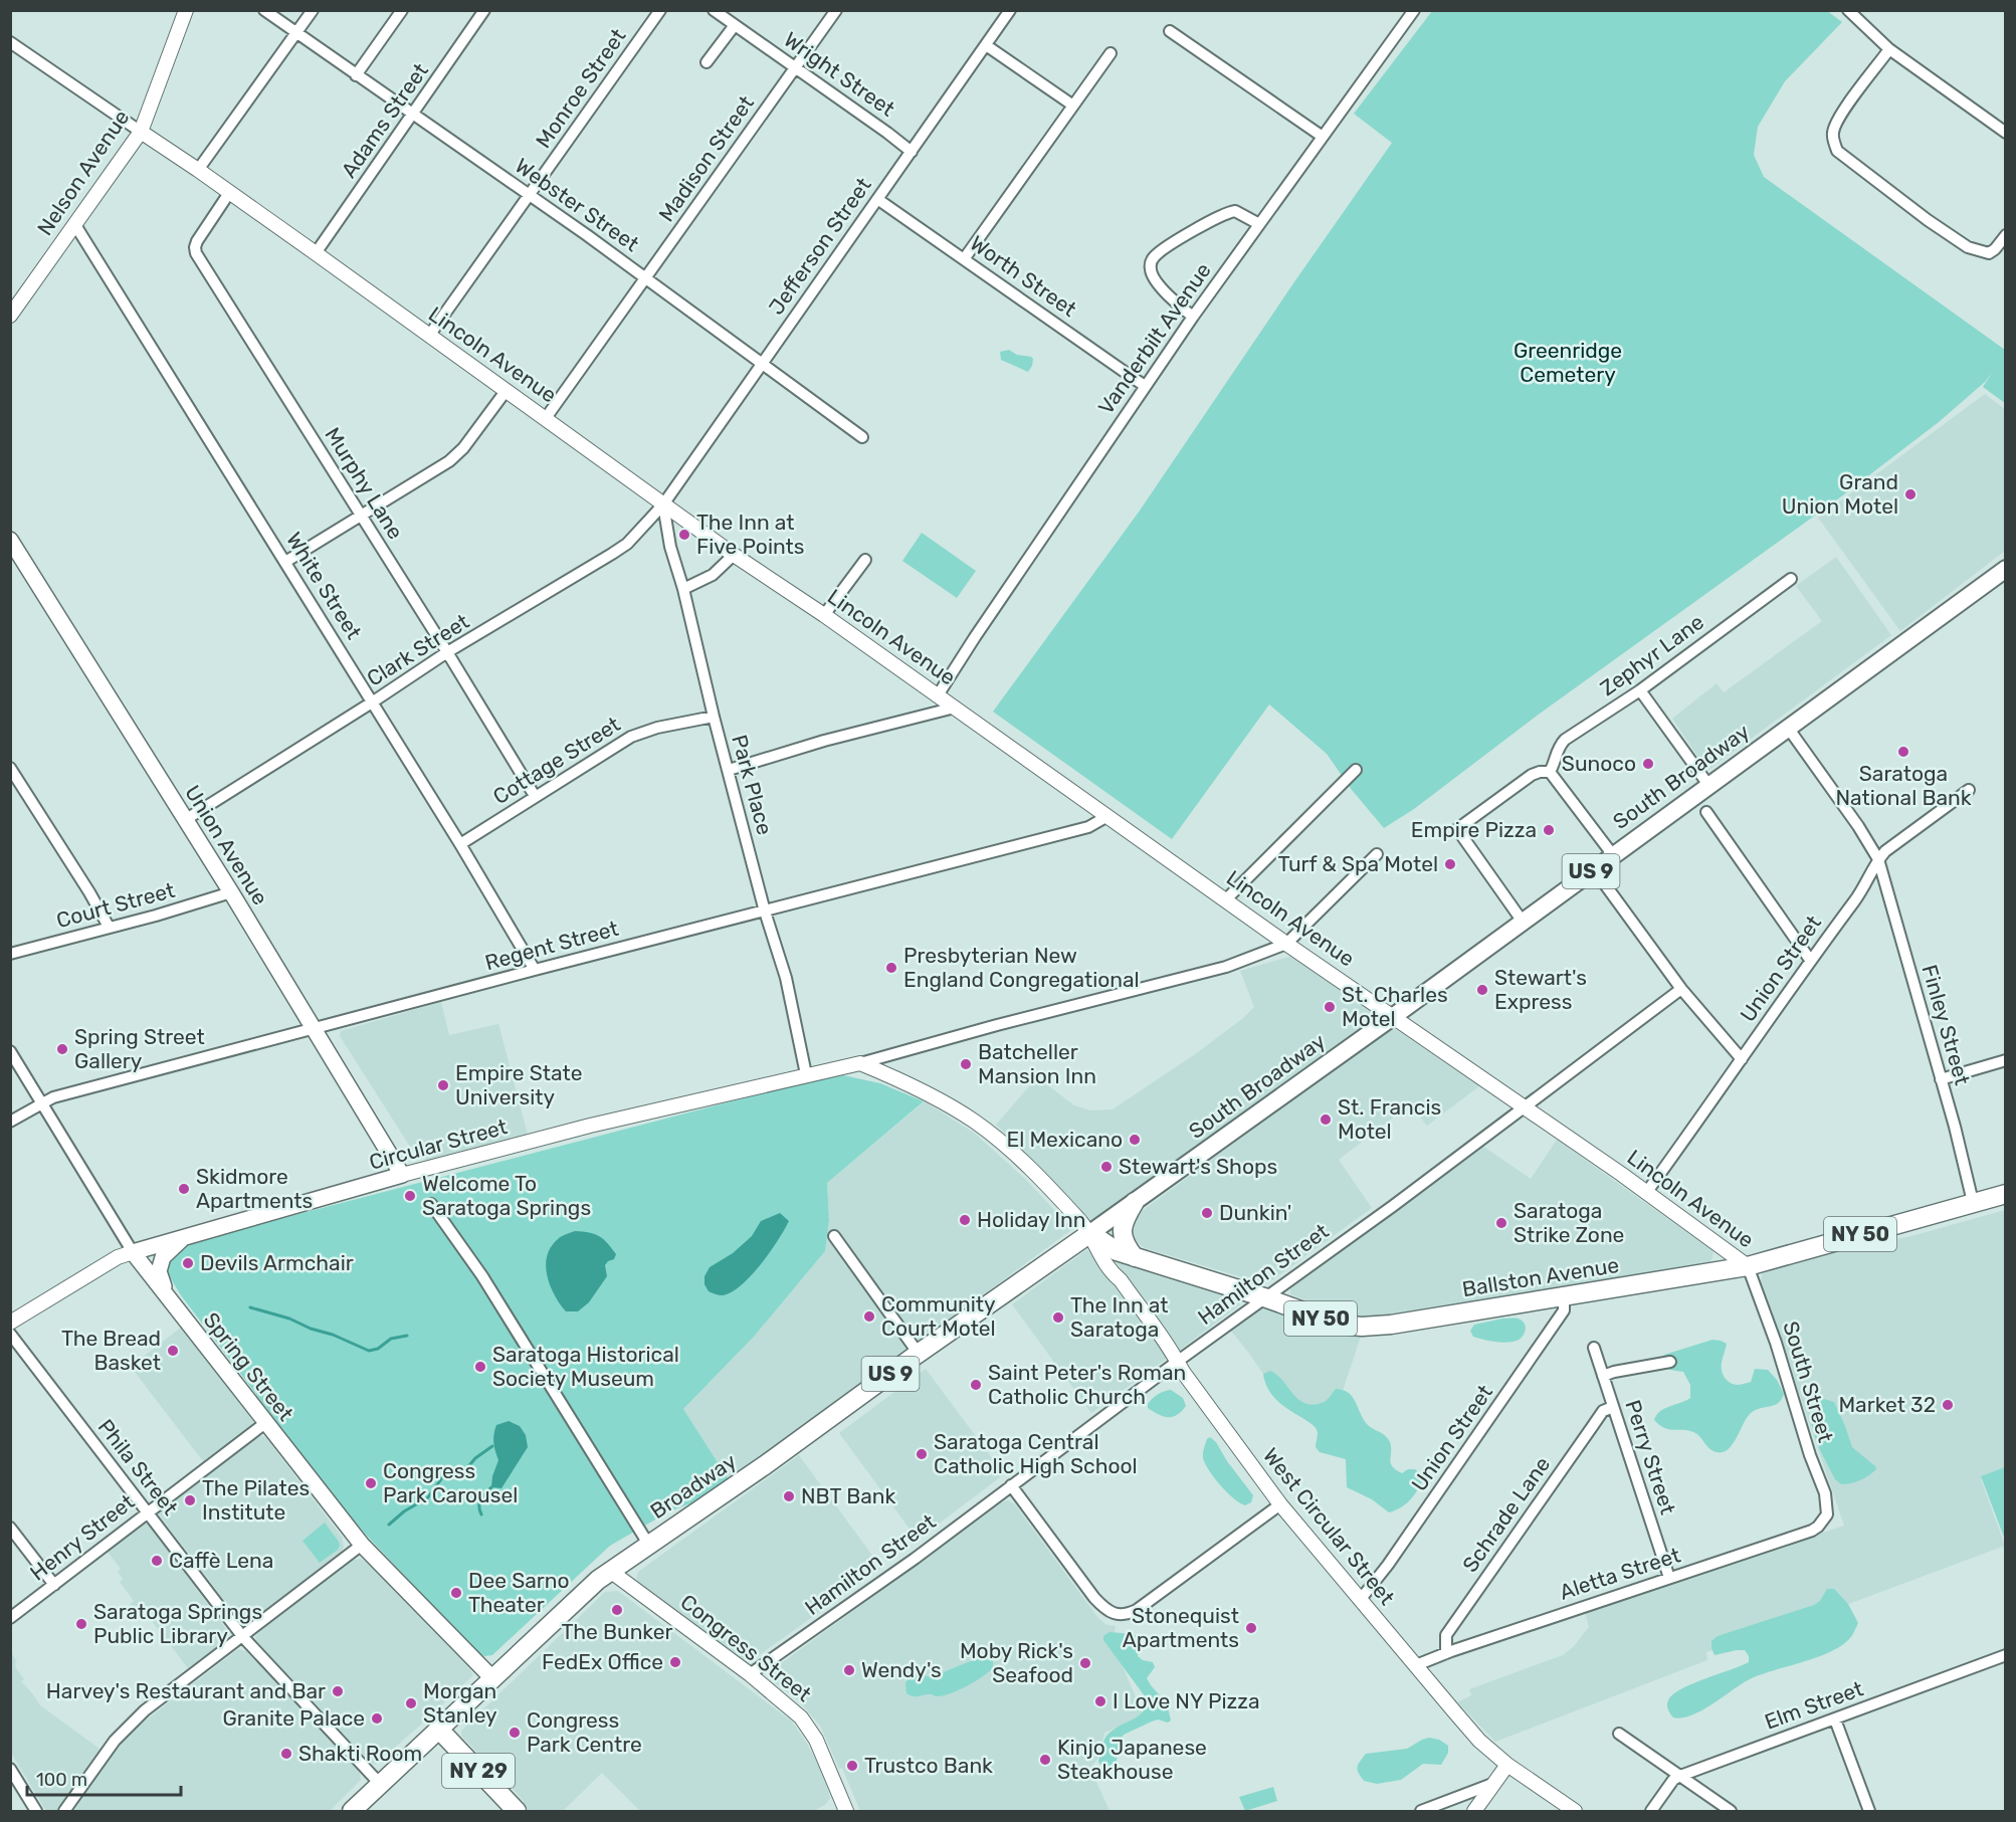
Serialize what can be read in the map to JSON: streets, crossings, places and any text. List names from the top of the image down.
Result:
{
  "streets": {
    "highway": [
      "US 9",
      "NY 50",
      "Ballston Avenue",
      "Broadway",
      "NY 29"
    ],
    "main road": [
      "South Broadway",
      "Union Avenue",
      "Circular Street",
      "Spring Street"
    ],
    "street": [
      "Wright Street",
      "Monroe Street",
      "Adams Street",
      "Madison Street",
      "Nelson Avenue",
      "Webster Street",
      "Jefferson Street",
      "Worth Street",
      "Vanderbilt Avenue",
      "Lincoln Avenue",
      "Murphy Lane",
      "White Street",
      "Clark Street",
      "Zephyr Lane",
      "Cottage Street",
      "Park Place",
      "Court Street",
      "Regent Street",
      "Union Street",
      "Finley Street",
      "Hamilton Street",
      "South Street",
      "Perry Street",
      "Phila Street",
      "Schrade Lane",
      "West Circular Street",
      "Henry Street",
      "Aletta Street",
      "Congress Street",
      "Elm Street"
    ]
  },
  "crossings": [
    ["Wright Street", "Madison Street"],
    ["Wright Street", "Jefferson Street"],
    ["Monroe Street", "Webster Street"],
    ["Monroe Street", "Lincoln Avenue"],
    ["Adams Street", "Webster Street"],
    ["Adams Street", "Lincoln Avenue"],
    ["Madison Street", "Webster Street"],
    ["Madison Street", "Lincoln Avenue"],
    ["Nelson Avenue", "Lincoln Avenue"],
    ["Nelson Avenue", "White Street"],
    ["Webster Street", "Jefferson Street"],
    ["Jefferson Street", "Worth Street"],
    ["Jefferson Street", "Lincoln Avenue"],
    ["Jefferson Street", "Clark Street"],
    ["Jefferson Street", "Park Place"],
    ["Worth Street", "Vanderbilt Avenue"],
    ["Vanderbilt Avenue", "Lincoln Avenue"],
    ["Lincoln Avenue", "Murphy Lane"],
    ["Lincoln Avenue", "Clark Street"],
    ["Lincoln Avenue", "South Broadway"],
    ["Lincoln Avenue", "Park Place"],
    ["Lincoln Avenue", "Regent Street"],
    ["Lincoln Avenue", "Union Street"],
    ["Lincoln Avenue", "Hamilton Street"],
    ["Lincoln Avenue", "Ballston Avenue"],
    ["Lincoln Avenue", "South Street"],
    ["Murphy Lane", "Clark Street"],
    ["Murphy Lane", "Cottage Street"],
    ["White Street", "Clark Street"],
    ["White Street", "Cottage Street"],
    ["White Street", "Regent Street"],
    ["Clark Street", "Park Place"],
    ["Clark Street", "Union Avenue"],
    ["Cottage Street", "Park Place"],
    ["South Broadway", "Finley Street"],
    ["South Broadway", "Ballston Avenue"],
    ["South Broadway", "Broadway"],
    ["South Broadway", "West Circular Street"],
    ["Park Place", "Regent Street"],
    ["Park Place", "Circular Street"],
    ["Union Avenue", "Court Street"],
    ["Union Avenue", "Regent Street"],
    ["Union Avenue", "Circular Street"],
    ["Regent Street", "Spring Street"],
    ["Union Street", "Finley Street"],
    ["Union Street", "Ballston Avenue"],
    ["Union Street", "West Circular Street"],
    ["Finley Street", "Ballston Avenue"],
    ["Circular Street", "Spring Street"],
    ["Hamilton Street", "Ballston Avenue"],
    ["Hamilton Street", "West Circular Street"],
    ["Hamilton Street", "Congress Street"],
    ["Ballston Avenue", "South Street"],
    ["Ballston Avenue", "Broadway"],
    ["Ballston Avenue", "West Circular Street"],
    ["Spring Street", "Broadway"],
    ["Spring Street", "Henry Street"],
    ["South Street", "Aletta Street"],
    ["Perry Street", "Schrade Lane"],
    ["Perry Street", "Aletta Street"],
    ["Phila Street", "Broadway"],
    ["Phila Street", "Henry Street"],
    ["Broadway", "West Circular Street"],
    ["Broadway", "Congress Street"],
    ["Broadway", "NY 29"],
    ["Schrade Lane", "Aletta Street"],
    ["West Circular Street", "Aletta Street"]
  ],
  "parks": ["Greenridge Cemetery"],
  "places": [
    "Grand Union Motel",
    "The Inn at Five Points",
    "Saratoga National Bank",
    "Sunoco",
    "Empire Pizza",
    "Turf & Spa Motel",
    "Presbyterian New England Congregational",
    "Stewart's Express",
    "St. Charles Motel",
    "Spring Street Gallery",
    "Batcheller Mansion Inn",
    "Empire State University",
    "St. Francis Motel",
    "El Mexicano",
    "Stewart's Shops",
    "Skidmore Apartments",
    "Welcome To Saratoga Springs",
    "Dunkin'",
    "Holiday Inn",
    "Saratoga Strike Zone",
    "Devils Armchair",
    "Community Court Motel",
    "The Inn at Saratoga",
    "The Bread Basket",
    "Saratoga Historical Society Museum",
    "Saint Peter's Roman Catholic Church",
    "Market 32",
    "Saratoga Central Catholic High School",
    "Congress Park Carousel",
    "NBT Bank",
    "The Pilates Institute",
    "Caffè Lena",
    "Dee Sarno Theater",
    "The Bunker",
    "Saratoga Springs Public Library",
    "Stonequist Apartments",
    "FedEx Office",
    "Moby Rick's Seafood",
    "Wendy's",
    "Harvey's Restaurant and Bar",
    "I Love NY Pizza",
    "Morgan Stanley",
    "Granite Palace",
    "Congress Park Centre",
    "Shakti Room",
    "Kinjo Japanese Steakhouse",
    "Trustco Bank"
  ],
  "scale_bar": "100 m"
}
